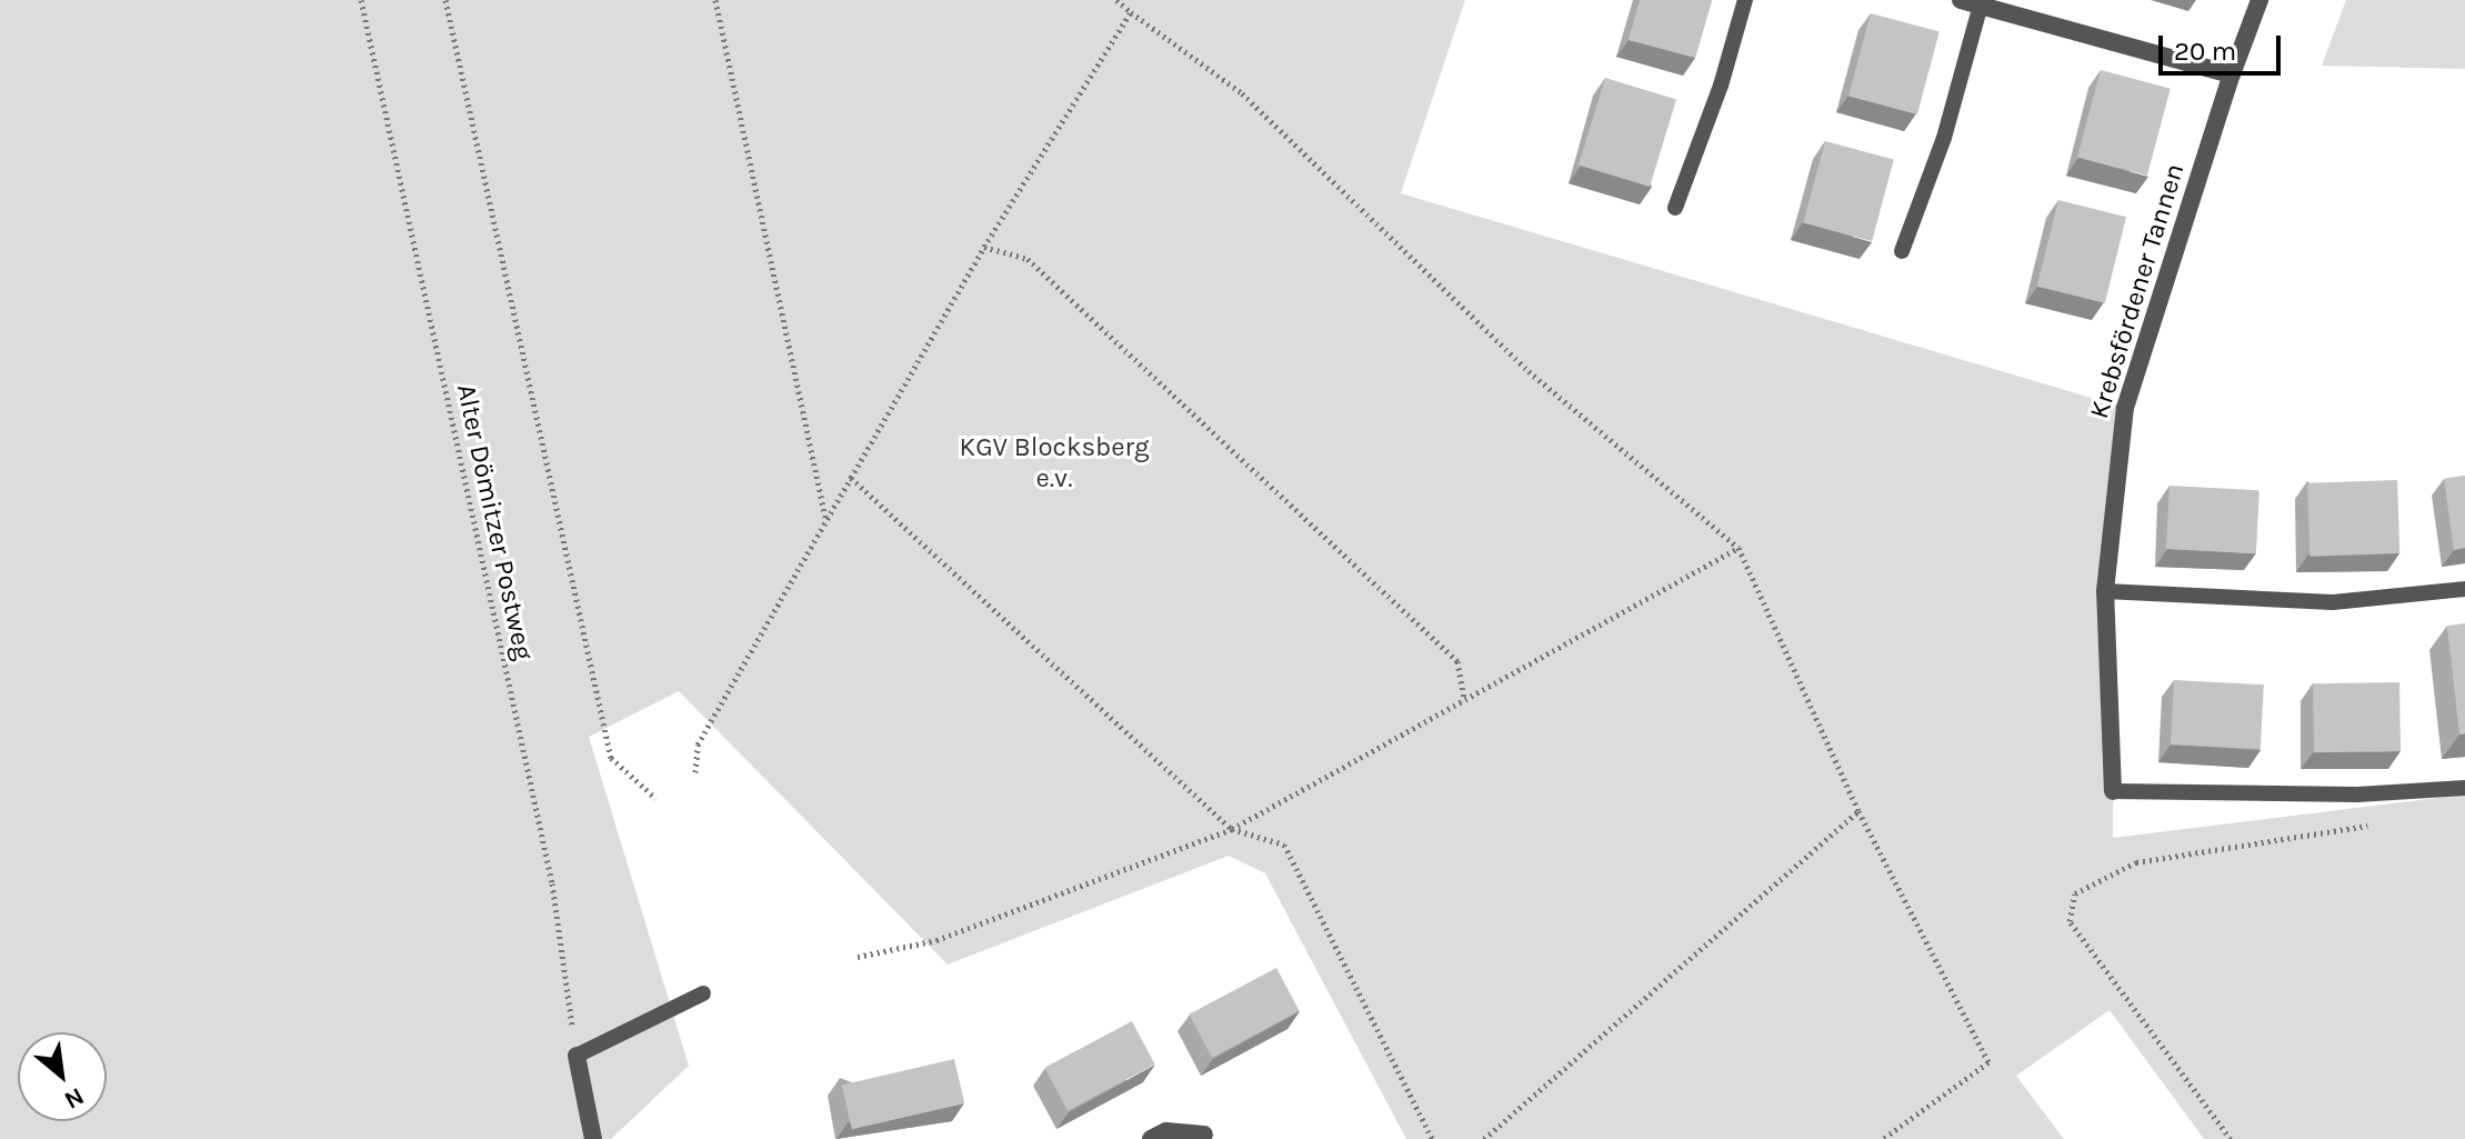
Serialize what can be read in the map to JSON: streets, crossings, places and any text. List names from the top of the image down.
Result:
{
  "streets": {
    "street": ["Krebsfördener Tannen"],
    "path": ["Alter Dömitzer Postweg"]
  },
  "parks": ["KGV Blocksberg e.v."],
  "scale_bar": "20 m",
  "north": "bottom right"
}
